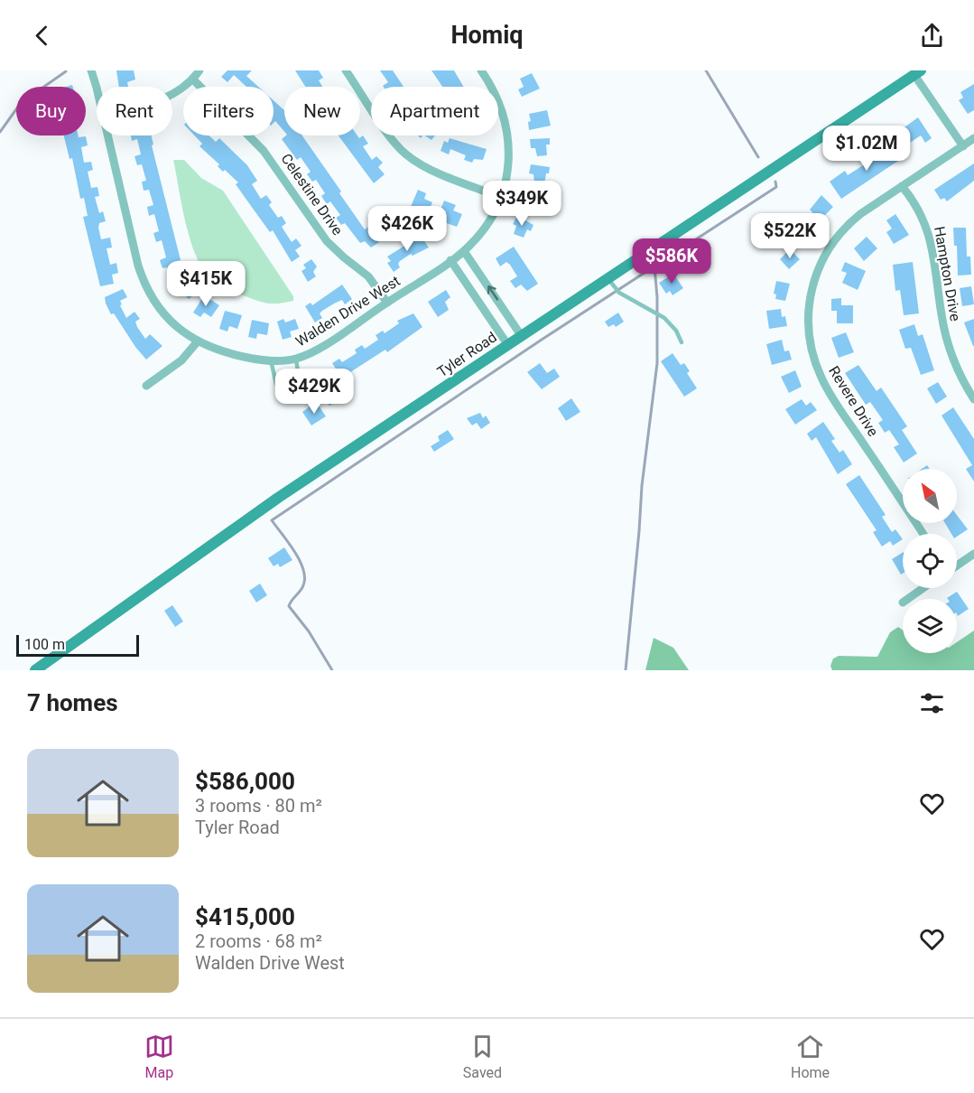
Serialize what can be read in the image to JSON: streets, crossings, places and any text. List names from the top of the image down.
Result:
{
  "streets": {
    "street": [
      "Celestine Drive",
      "Hampton Drive",
      "Walden Drive West",
      "Tyler Road",
      "Revere Drive"
    ]
  },
  "crossings": [
    ["Celestine Drive", "Walden Drive West"],
    ["Hampton Drive", "Revere Drive"]
  ],
  "scale_bar": "100 m",
  "north": "top left",
  "page": {
    "header": "Homiq",
    "chip": [
      "Buy",
      "Rent",
      "Filters",
      "New",
      "Apartment"
    ],
    "price": [
      "$1.02M",
      "$349K",
      "$426K",
      "$522K",
      "$586K",
      "$415K",
      "$429K"
    ],
    "scale": "100 m",
    "heading": "7 homes",
    "list": [
      {
        "name": "$586,000",
        "note": "3 rooms · 80 m² · Tyler Road"
      },
      {
        "name": "$415,000",
        "note": "2 rooms · 68 m² · Walden Drive West"
      }
    ],
    "tabs": ["Map", "Saved", "Home"]
  }
}
